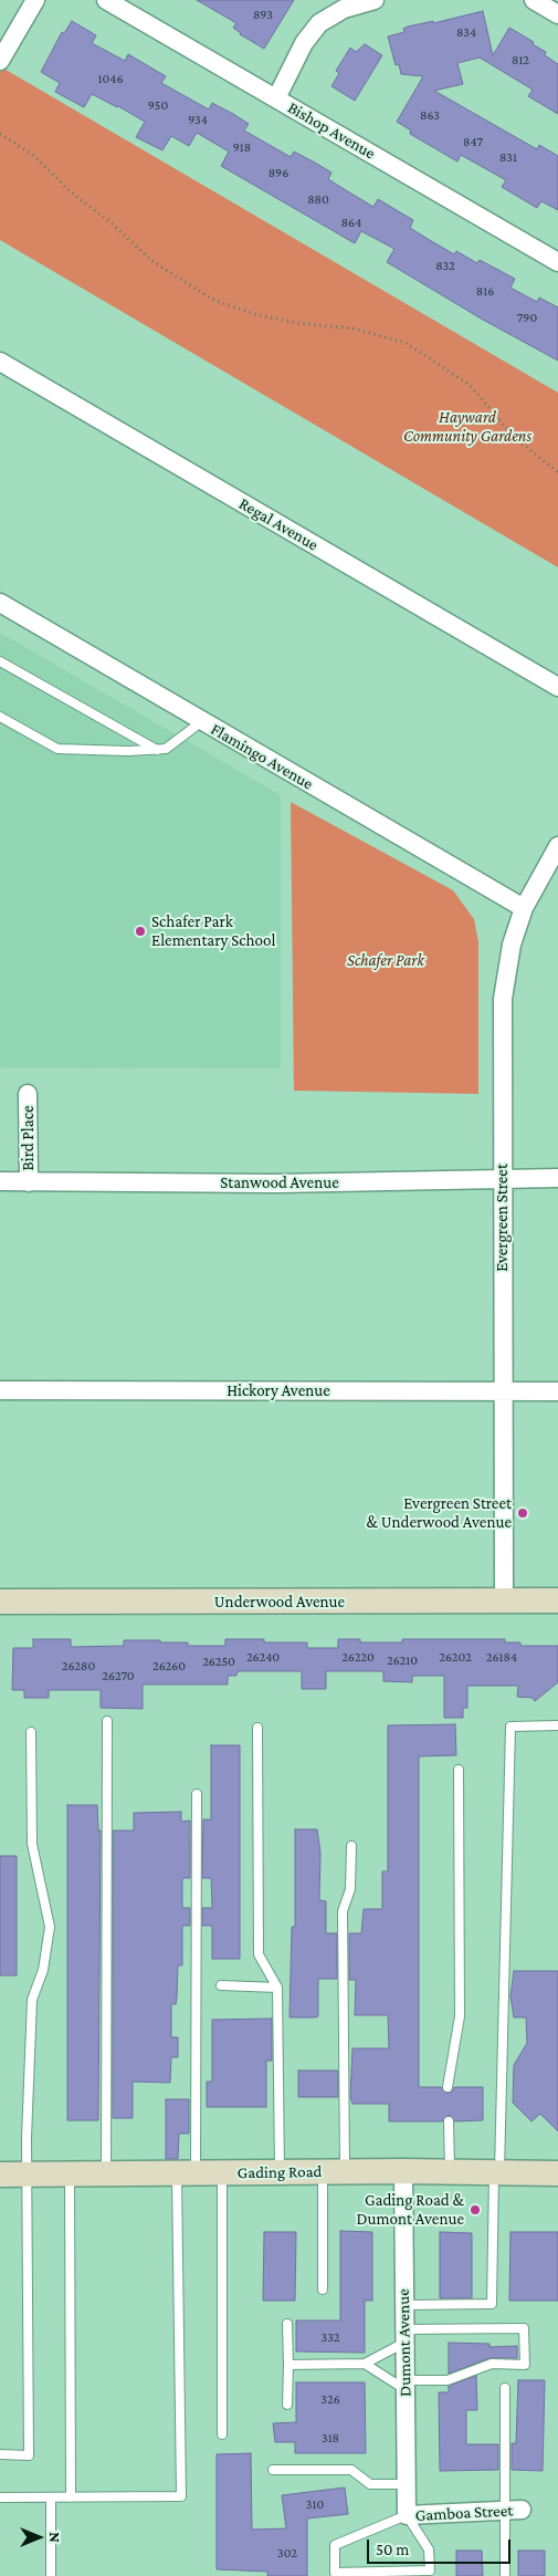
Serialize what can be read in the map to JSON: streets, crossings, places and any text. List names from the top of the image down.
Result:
{
  "streets": {
    "street": [
      "Bishop Avenue",
      "Regal Avenue",
      "Flamingo Avenue",
      "Bird Place",
      "Stanwood Avenue",
      "Evergreen Street",
      "Hickory Avenue",
      "Underwood Avenue",
      "Gading Road",
      "Dumont Avenue",
      "Gamboa Street"
    ]
  },
  "crossings": [
    ["Flamingo Avenue", "Evergreen Street"],
    ["Bird Place", "Stanwood Avenue"],
    ["Stanwood Avenue", "Evergreen Street"],
    ["Evergreen Street", "Hickory Avenue"],
    ["Evergreen Street", "Underwood Avenue"],
    ["Gading Road", "Dumont Avenue"],
    ["Dumont Avenue", "Gamboa Street"]
  ],
  "parks": ["Hayward Community Gardens", "Schafer Park"],
  "places": ["Schafer Park Elementary School", "Evergreen Street & Underwood Avenue", "Gading Road & Dumont Avenue"],
  "house_numbers": [
    "893",
    "834",
    "812",
    "1046",
    "950",
    "863",
    "934",
    "847",
    "918",
    "831",
    "896",
    "880",
    "864",
    "832",
    "816",
    "790",
    "26240",
    "26220",
    "26202",
    "26184",
    "26210",
    "26250",
    "26280",
    "26260",
    "26270",
    "332",
    "326",
    "318",
    "310",
    "302"
  ],
  "scale_bar": "50 m",
  "north": "right"
}
